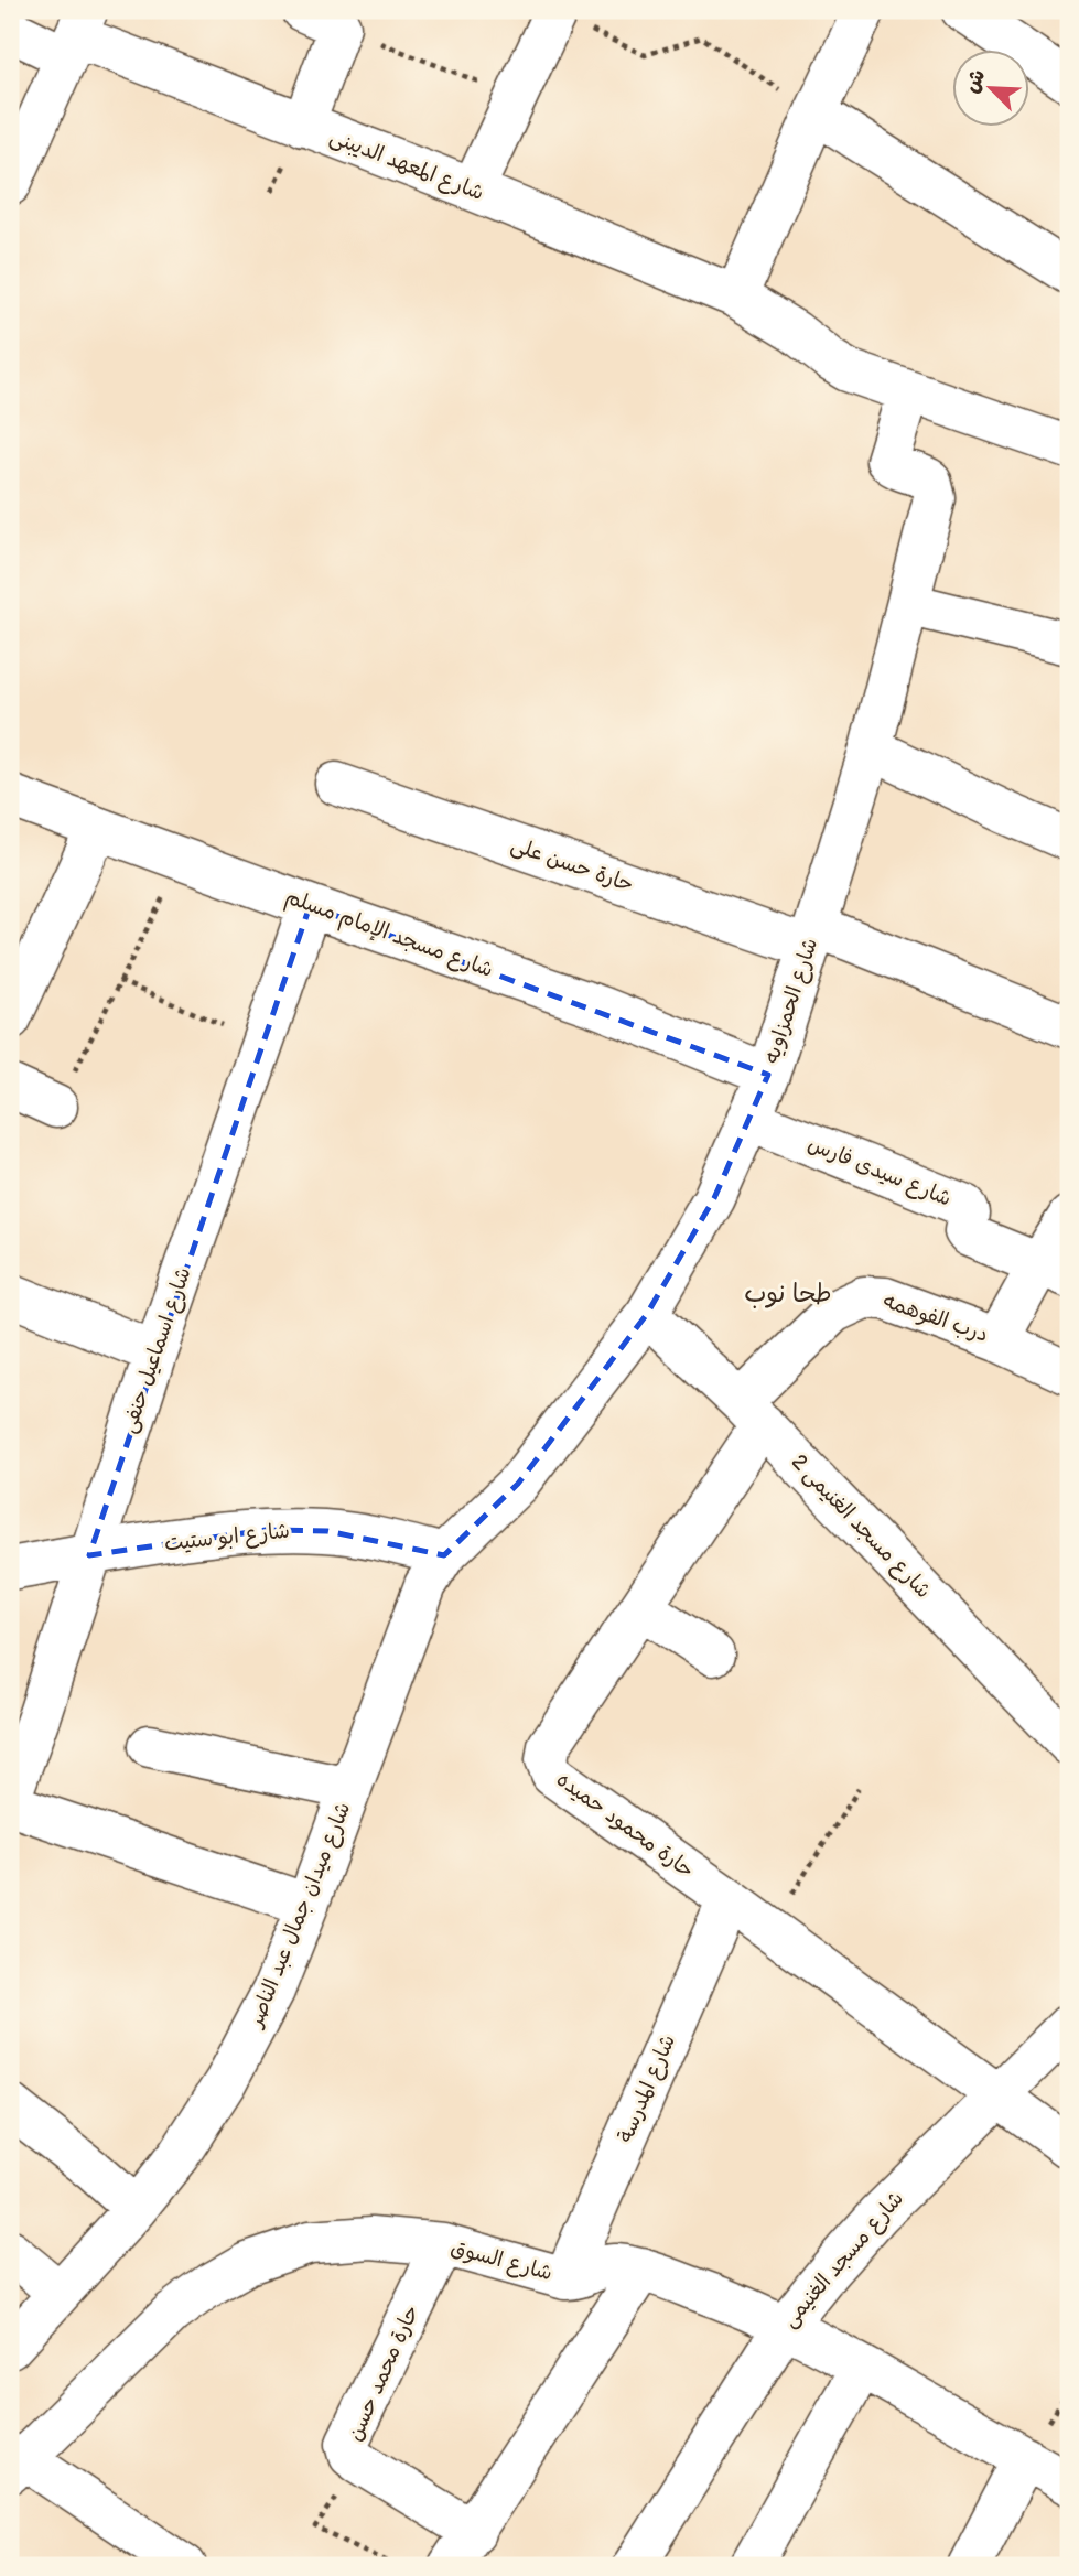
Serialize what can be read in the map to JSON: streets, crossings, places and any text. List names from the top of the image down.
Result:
{
  "streets": {
    "street": [
      "شارع المعهد الديبنى",
      "حارة حسن على",
      "شارع مسجد الإمام مسلم",
      "شارع الحمزاويه",
      "شارع سيدى فارس",
      "درب الفوهمه",
      "شارع اسماعيل حنفى",
      "شارع مسجد الغنيمى 2",
      "شارع ابو ستيت",
      "حارة محمود حميده",
      "شارع ميدان جمال عبد الناصر",
      "شارع المدرسة",
      "شارع مسجد الغنيمى",
      "شارع السوق",
      "حارة محمد حسن"
    ]
  },
  "crossings": [
    ["شارع المعهد الديبنى", "شارع الحمزاويه"],
    ["حارة حسن على", "شارع الحمزاويه"],
    ["شارع مسجد الإمام مسلم", "شارع الحمزاويه"],
    ["شارع مسجد الإمام مسلم", "شارع اسماعيل حنفى"],
    ["شارع الحمزاويه", "شارع سيدى فارس"],
    ["شارع الحمزاويه", "شارع مسجد الغنيمى 2"],
    ["شارع الحمزاويه", "شارع ابو ستيت"],
    ["شارع الحمزاويه", "شارع ميدان جمال عبد الناصر"],
    ["درب الفوهمه", "شارع مسجد الغنيمى 2"],
    ["درب الفوهمه", "حارة محمود حميده"],
    ["شارع اسماعيل حنفى", "شارع ابو ستيت"],
    ["شارع مسجد الغنيمى 2", "حارة محمود حميده"],
    ["شارع ابو ستيت", "شارع ميدان جمال عبد الناصر"],
    ["حارة محمود حميده", "شارع المدرسة"],
    ["حارة محمود حميده", "شارع مسجد الغنيمى"],
    ["شارع المدرسة", "شارع السوق"],
    ["شارع مسجد الغنيمى", "شارع السوق"],
    ["شارع السوق", "حارة محمد حسن"]
  ],
  "districts": ["طحا نوب"],
  "north": "top left"
}
